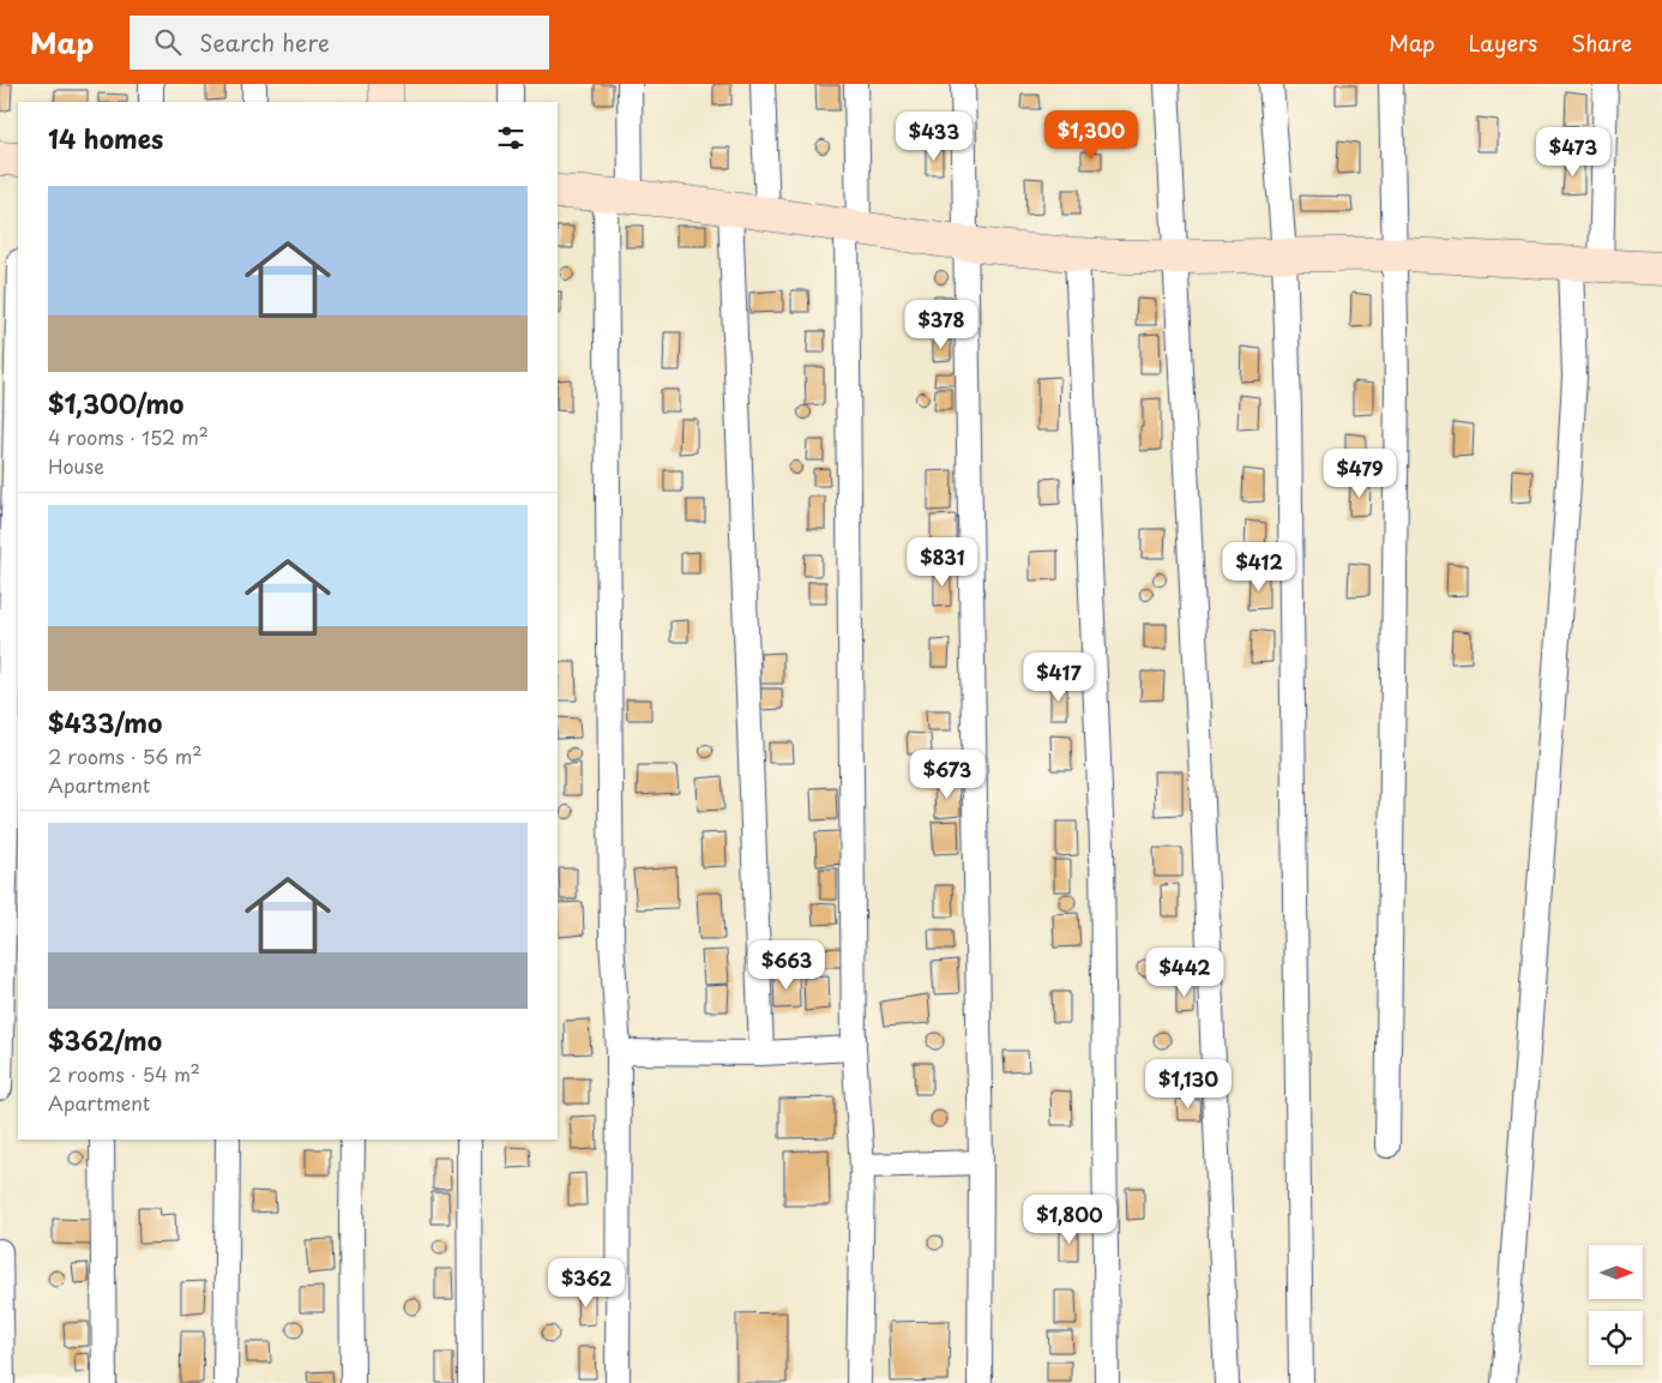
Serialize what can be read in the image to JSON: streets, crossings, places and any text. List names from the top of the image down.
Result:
{
  "north": "right",
  "page": {
    "header": "Map",
    "search": "Search here",
    "nav": ["Map", "Layers", "Share"],
    "heading": "14 homes",
    "price": [
      "$1,300",
      "$433",
      "$473",
      "$378",
      "$479",
      "$831",
      "$412",
      "$417",
      "$673",
      "$663",
      "$442",
      "$1,130",
      "$1,800",
      "$362"
    ],
    "list": [
      {
        "name": "$1,300/mo",
        "note": "4 rooms · 152 m² · House"
      },
      {
        "name": "$433/mo",
        "note": "2 rooms · 56 m² · Apartment"
      },
      {
        "name": "$362/mo",
        "note": "2 rooms · 54 m² · Apartment"
      }
    ]
  }
}
